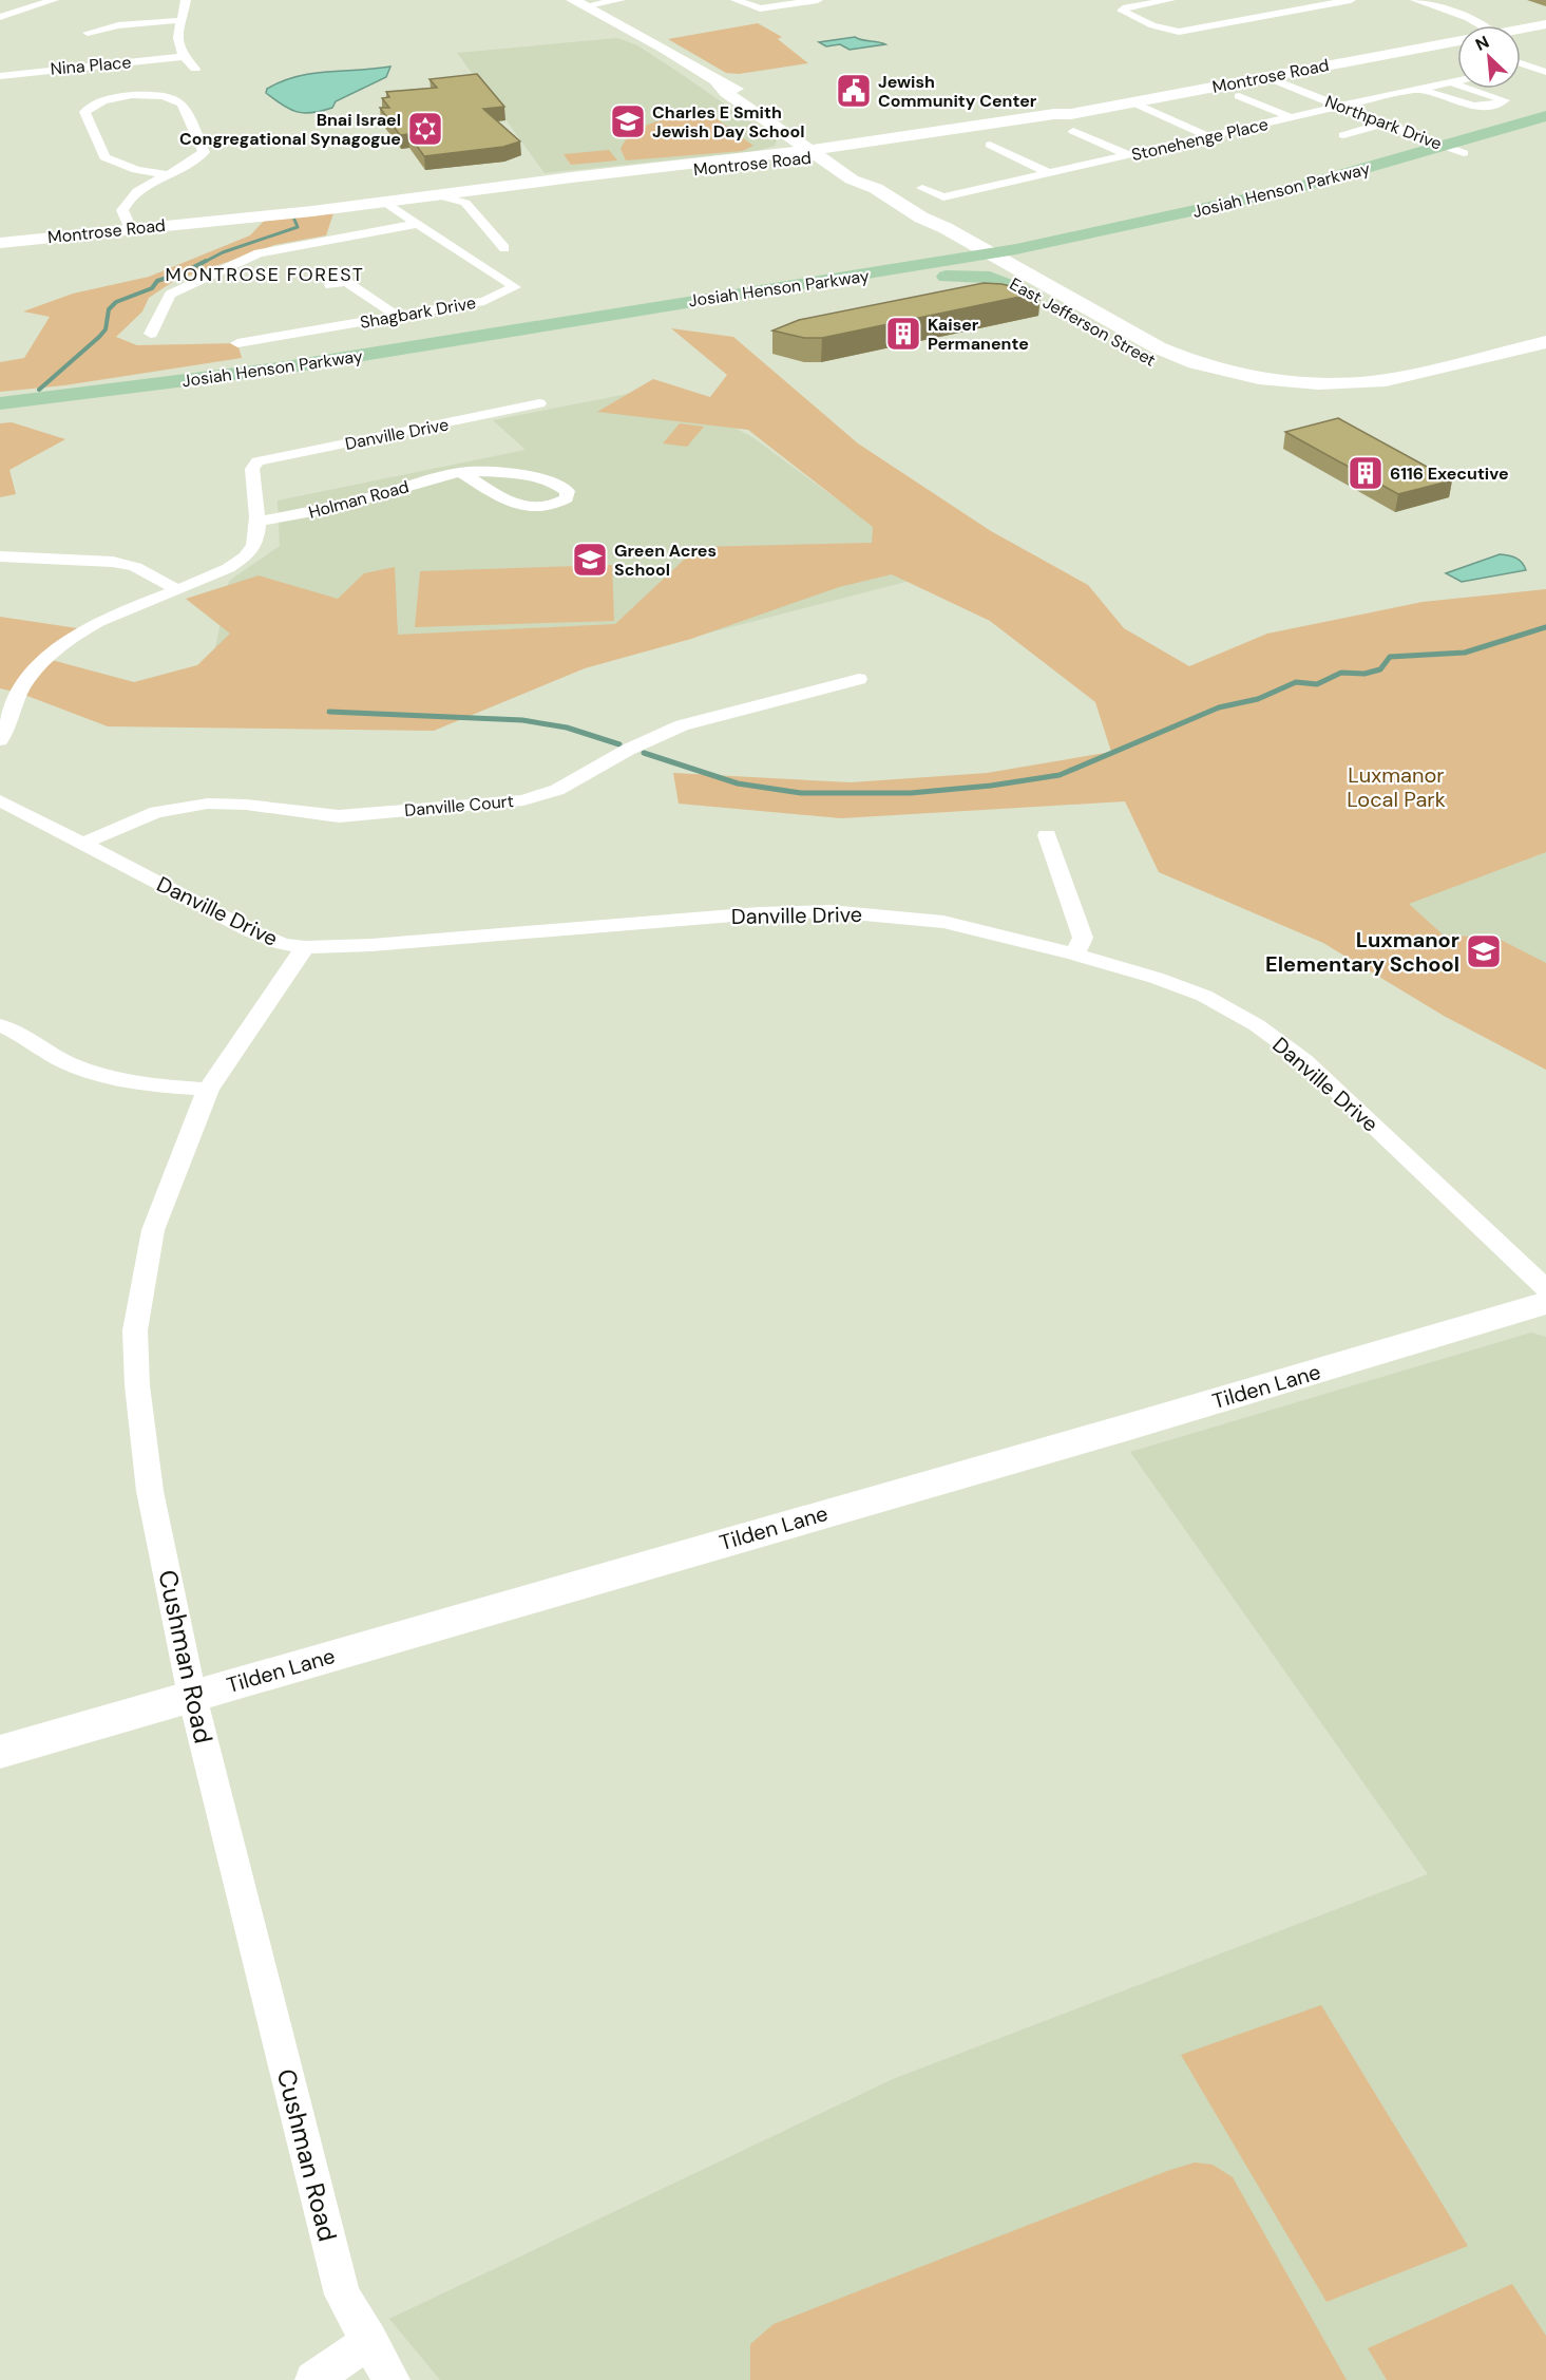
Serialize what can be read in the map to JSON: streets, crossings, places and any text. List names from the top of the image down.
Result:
{
  "streets": {
    "main road": ["Josiah Henson Parkway"],
    "street": [
      "Nina Place",
      "Montrose Road",
      "Northpark Drive",
      "Stonehenge Place",
      "Shagbark Drive",
      "East Jefferson Street",
      "Danville Drive",
      "Holman Road",
      "Danville Court",
      "Tilden Lane",
      "Cushman Road"
    ]
  },
  "crossings": [
    ["Montrose Road", "Northpark Drive"],
    ["Montrose Road", "Shagbark Drive"],
    ["Montrose Road", "East Jefferson Street"],
    ["Northpark Drive", "Stonehenge Place"],
    ["Northpark Drive", "Josiah Henson Parkway"],
    ["Josiah Henson Parkway", "East Jefferson Street"],
    ["Danville Drive", "Holman Road"],
    ["Danville Drive", "Danville Court"],
    ["Danville Drive", "Cushman Road"],
    ["Tilden Lane", "Cushman Road"]
  ],
  "districts": ["MONTROSE FOREST"],
  "parks": ["Luxmanor Local Park"],
  "places": {
    "public building": ["Jewish Community Center"],
    "school or university": ["Charles E Smith Jewish Day School", "Green Acres School", "Luxmanor Elementary School"],
    "synagogue": ["Bnai Israel Congregational Synagogue"],
    "building": ["Kaiser Permanente", "6116 Executive"]
  },
  "north": "top left"
}
